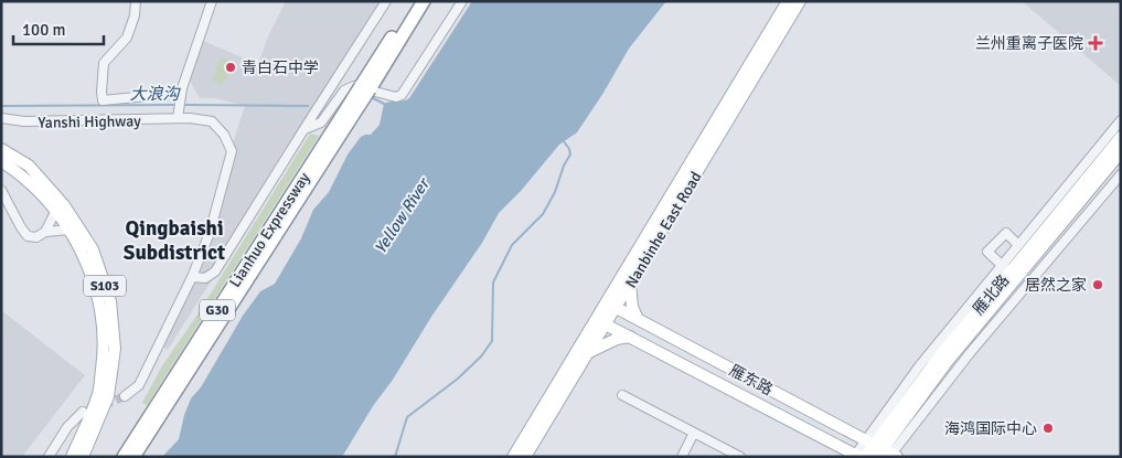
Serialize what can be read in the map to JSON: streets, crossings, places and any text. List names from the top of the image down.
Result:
{
  "streets": {
    "highway": ["Lianhuo Expressway", "G30"],
    "main road": [
      "Nanbinhe East Road",
      "S103",
      "雁北路",
      "雁东路"
    ],
    "street": ["Yanshi Highway"]
  },
  "crossings": [
    ["Nanbinhe East Road", "雁东路"],
    ["雁北路", "雁东路"]
  ],
  "districts": ["Qingbaishi Subdistrict"],
  "water": ["大浪沟", "Yellow River"],
  "places": {
    "health": ["兰州重离子医院"],
    "other": ["青白石中学", "居然之家", "海鸿国际中心"]
  },
  "scale_bar": "100 m"
}
